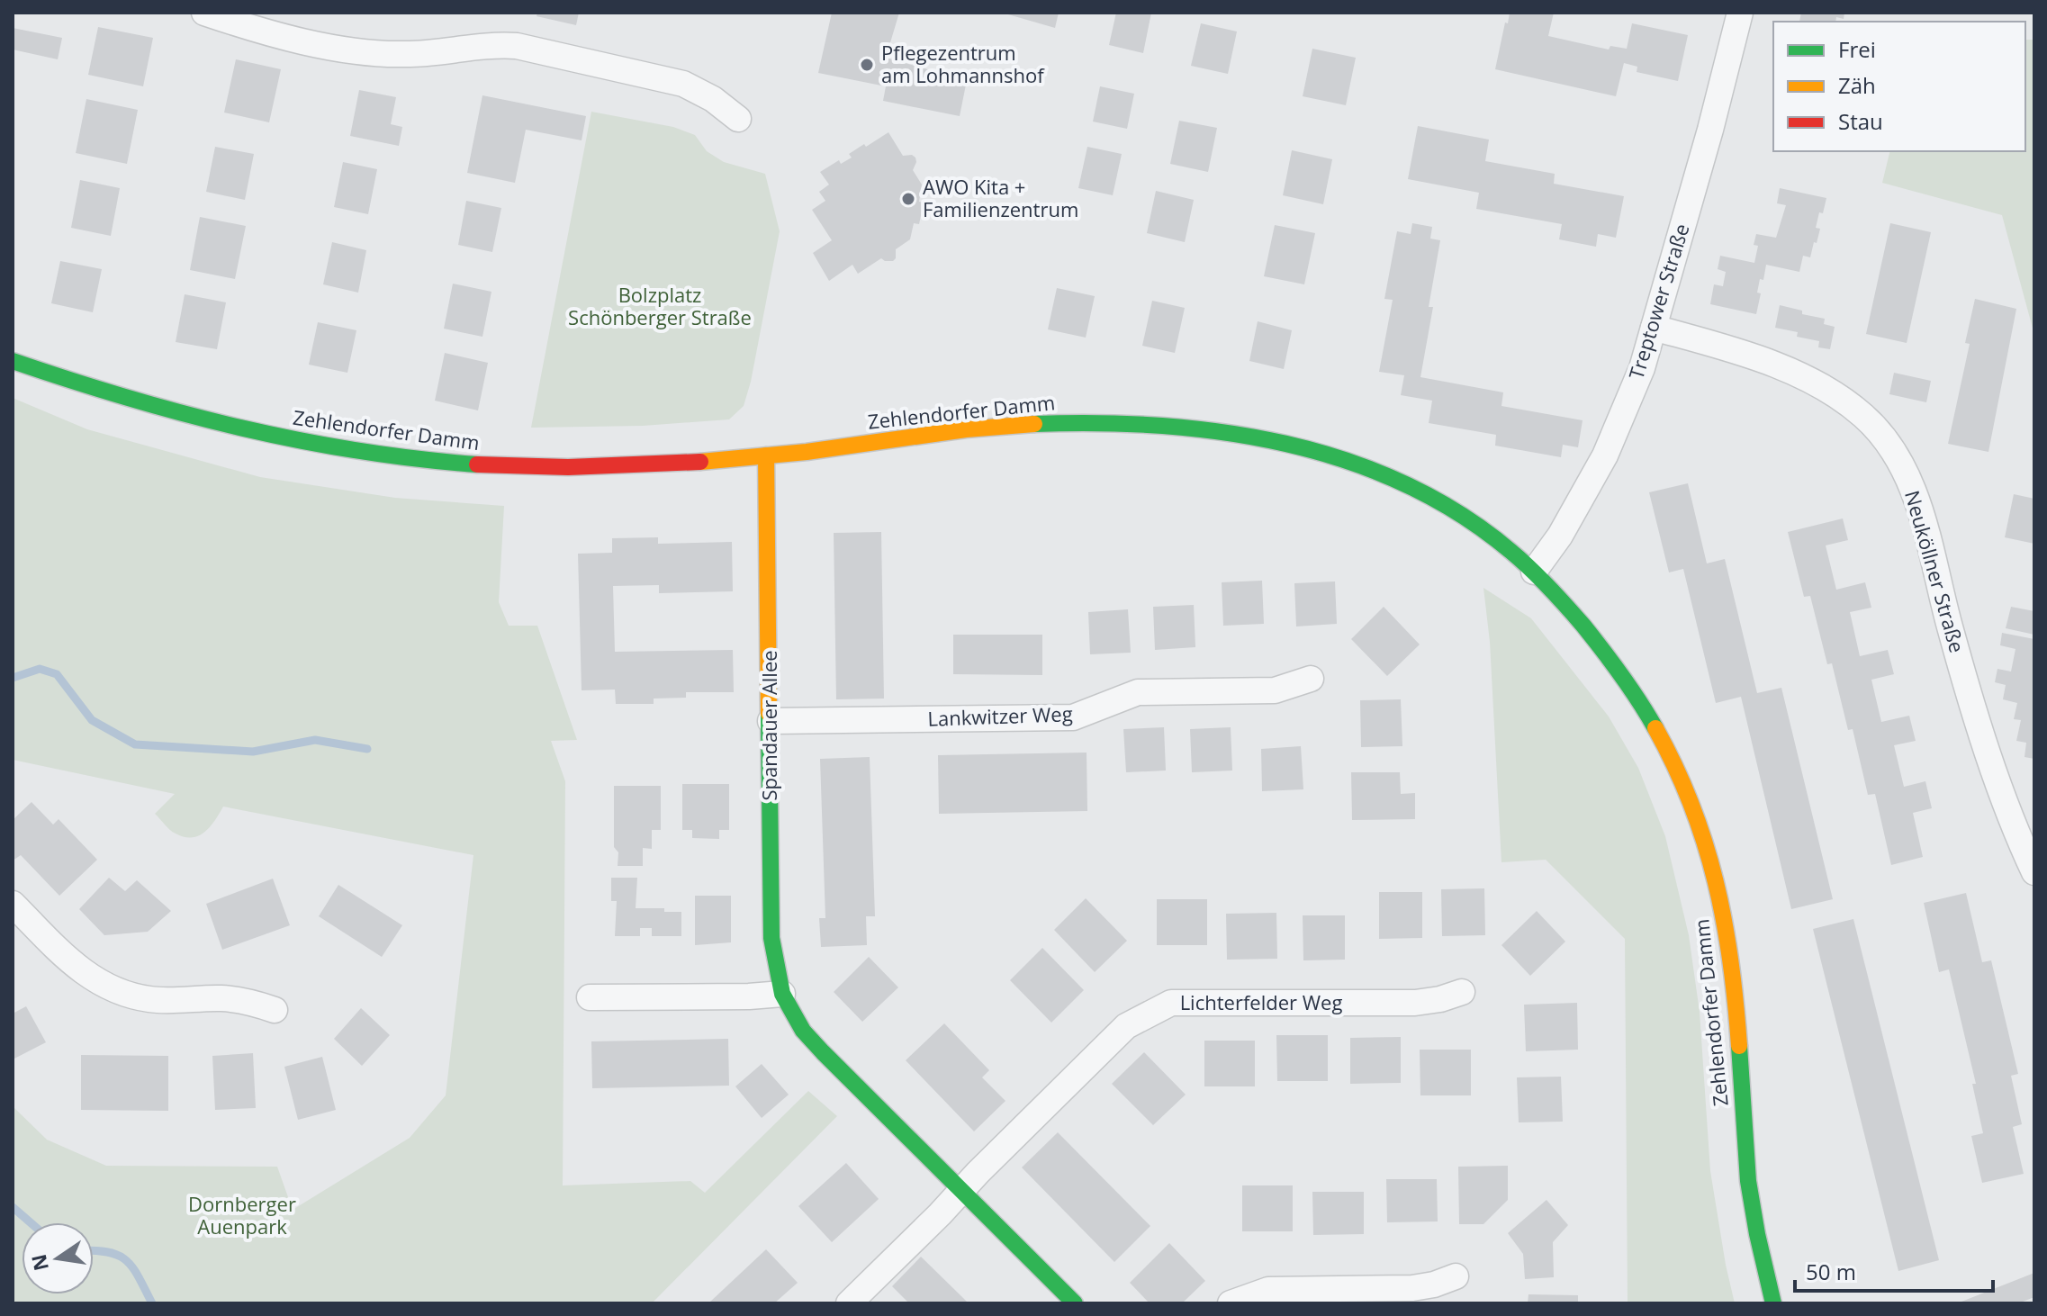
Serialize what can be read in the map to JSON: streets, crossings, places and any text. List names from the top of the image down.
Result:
{
  "streets": {
    "street": [
      "Treptower Straße",
      "Zehlendorfer Damm",
      "Neuköllner Straße",
      "Lankwitzer Weg",
      "Spandauer Allee",
      "Lichterfelder Weg"
    ]
  },
  "crossings": [
    ["Treptower Straße", "Zehlendorfer Damm"],
    ["Treptower Straße", "Neuköllner Straße"],
    ["Zehlendorfer Damm", "Spandauer Allee"],
    ["Lankwitzer Weg", "Spandauer Allee"],
    ["Spandauer Allee", "Lichterfelder Weg"]
  ],
  "parks": ["Bolzplatz Schönberger Straße", "Dornberger Auenpark"],
  "places": ["Pflegezentrum am Lohmannshof", "AWO Kita + Familienzentrum"],
  "legend": ["Frei", "Zäh", "Stau"],
  "scale_bar": "50 m",
  "north": "left"
}
